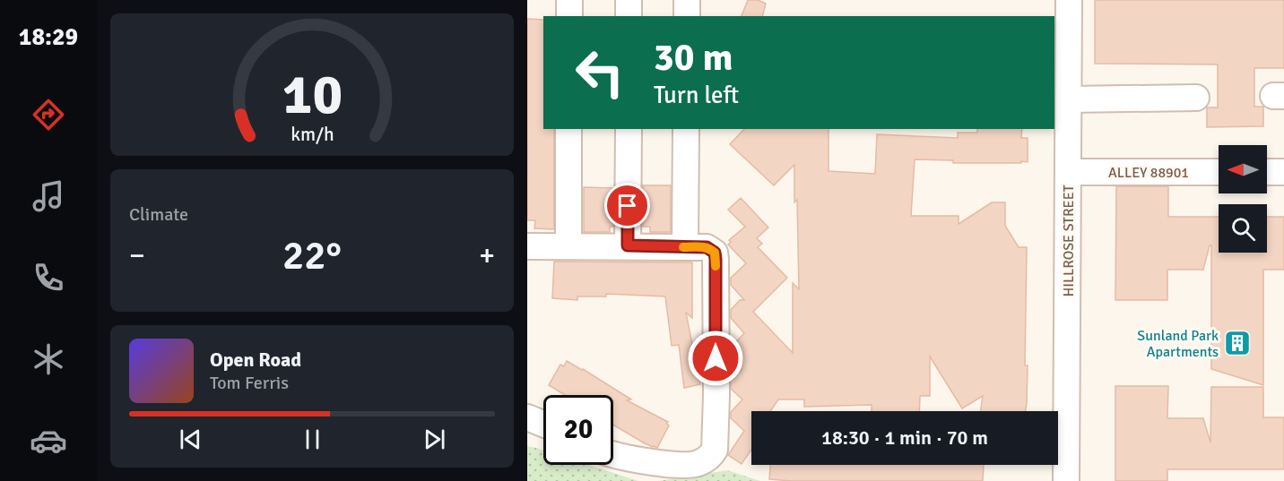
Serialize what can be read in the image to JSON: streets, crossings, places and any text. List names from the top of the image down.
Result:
{
  "streets": {
    "street": ["ALLEY 88901", "HILLROSE STREET"]
  },
  "crossings": [
    ["ALLEY 88901", "HILLROSE STREET"]
  ],
  "places": {
    "building": ["Sunland Park Apartments"]
  },
  "north": "left",
  "page": {
    "tabs": "18:29",
    "turn": ["30 m", "Turn left"],
    "tile": "Climate",
    "heat": ["−", "22°", "+"],
    "song": ["Open Road", "Tom Ferris"],
    "limit": "20",
    "trip": "18:30 · 1 min · 70 m",
    "gauge": ["10", "km/h"]
  }
}
